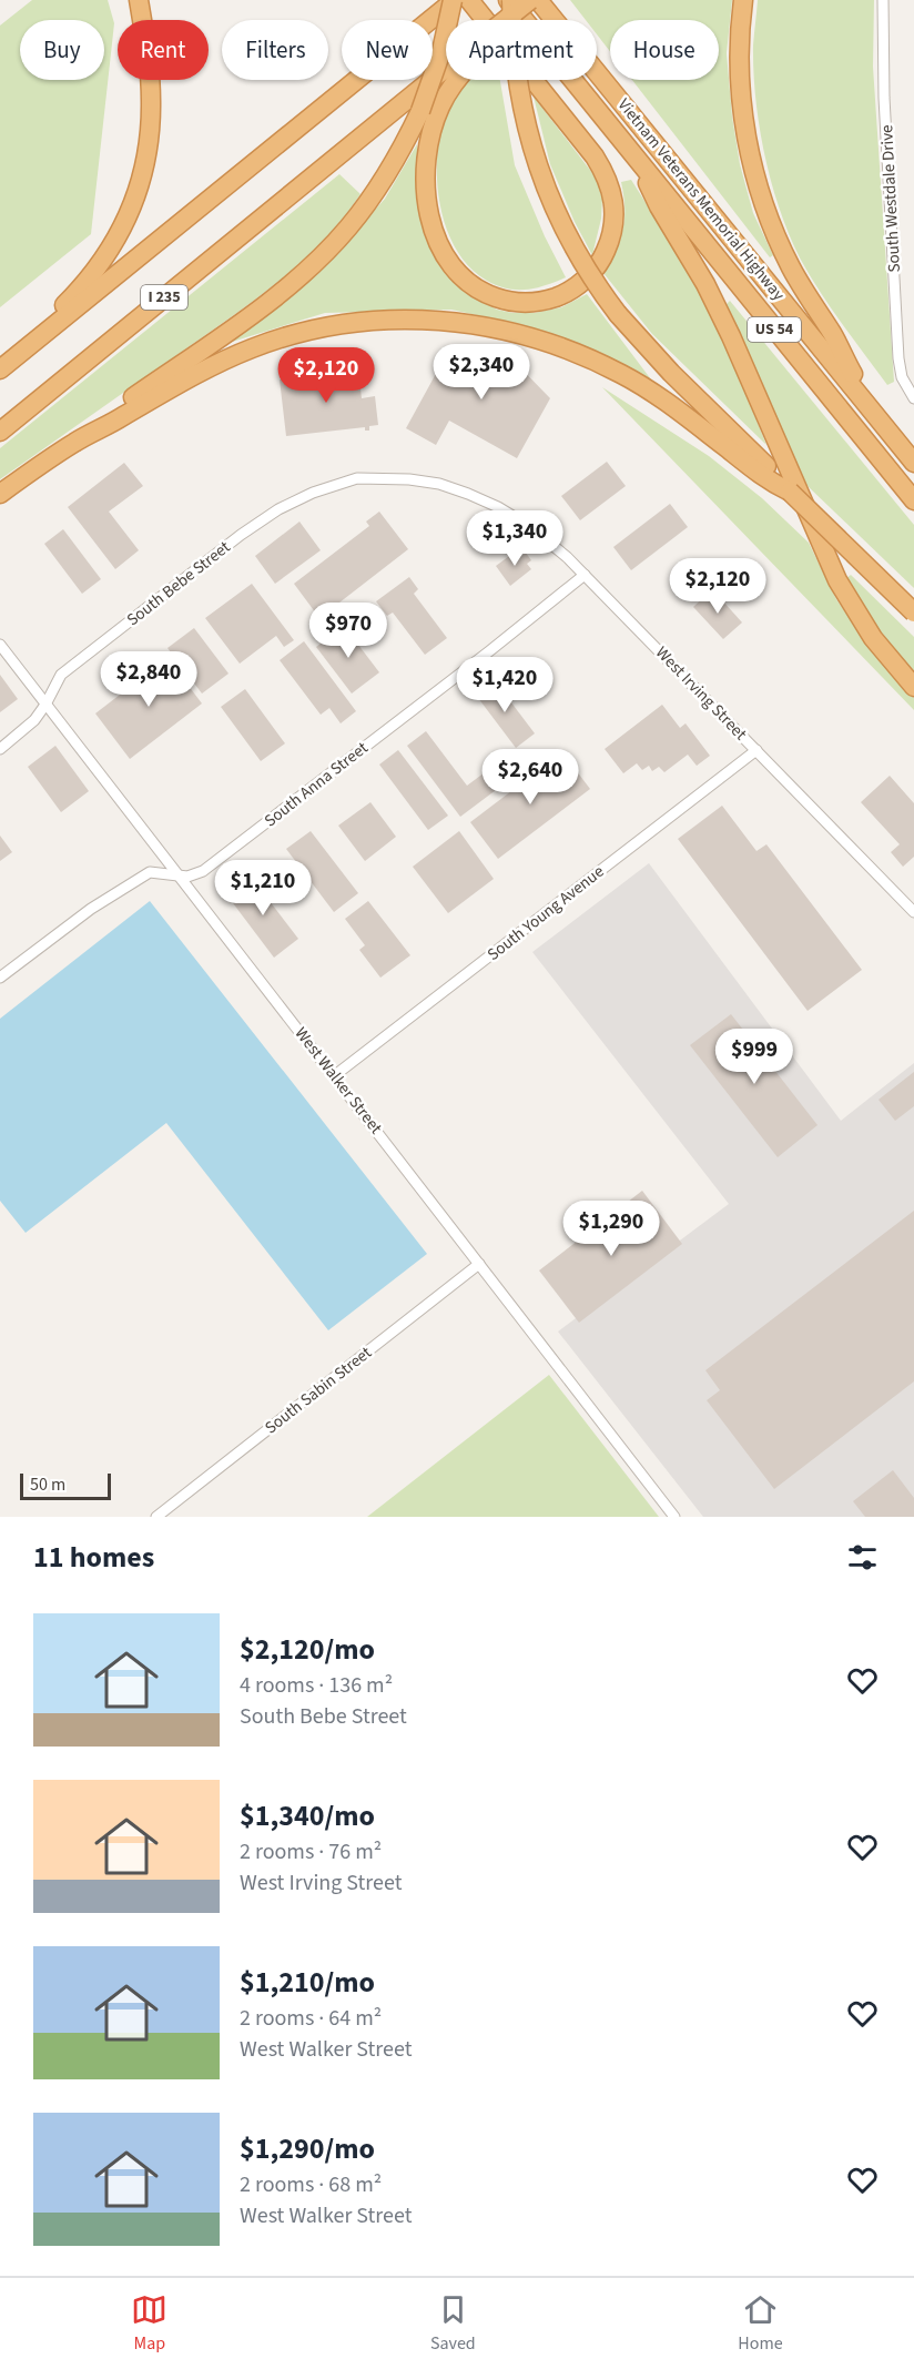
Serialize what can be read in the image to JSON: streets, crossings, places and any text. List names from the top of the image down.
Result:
{
  "streets": {
    "highway": ["Vietnam Veterans Memorial Highway", "I 235", "US 54"],
    "street": [
      "South Westdale Drive",
      "South Bebe Street",
      "West Irving Street",
      "South Anna Street",
      "South Young Avenue",
      "West Walker Street",
      "South Sabin Street"
    ]
  },
  "crossings": [
    ["South Bebe Street", "West Irving Street"],
    ["South Bebe Street", "West Walker Street"],
    ["West Irving Street", "South Anna Street"],
    ["West Irving Street", "South Young Avenue"],
    ["South Anna Street", "West Walker Street"],
    ["South Young Avenue", "West Walker Street"],
    ["West Walker Street", "South Sabin Street"]
  ],
  "scale_bar": "50 m",
  "page": {
    "chip": [
      "Buy",
      "Rent",
      "Filters",
      "New",
      "Apartment",
      "House"
    ],
    "price": [
      "$2,340",
      "$2,120",
      "$1,340",
      "$2,120",
      "$970",
      "$2,840",
      "$1,420",
      "$2,640",
      "$1,210",
      "$999",
      "$1,290"
    ],
    "scale": "50 m",
    "heading": "11 homes",
    "list": [
      {
        "name": "$2,120/mo",
        "note": "4 rooms · 136 m² · South Bebe Street"
      },
      {
        "name": "$1,340/mo",
        "note": "2 rooms · 76 m² · West Irving Street"
      },
      {
        "name": "$1,210/mo",
        "note": "2 rooms · 64 m² · West Walker Street"
      },
      {
        "name": "$1,290/mo",
        "note": "2 rooms · 68 m² · West Walker Street"
      }
    ],
    "tabs": ["Map", "Saved", "Home"]
  }
}
